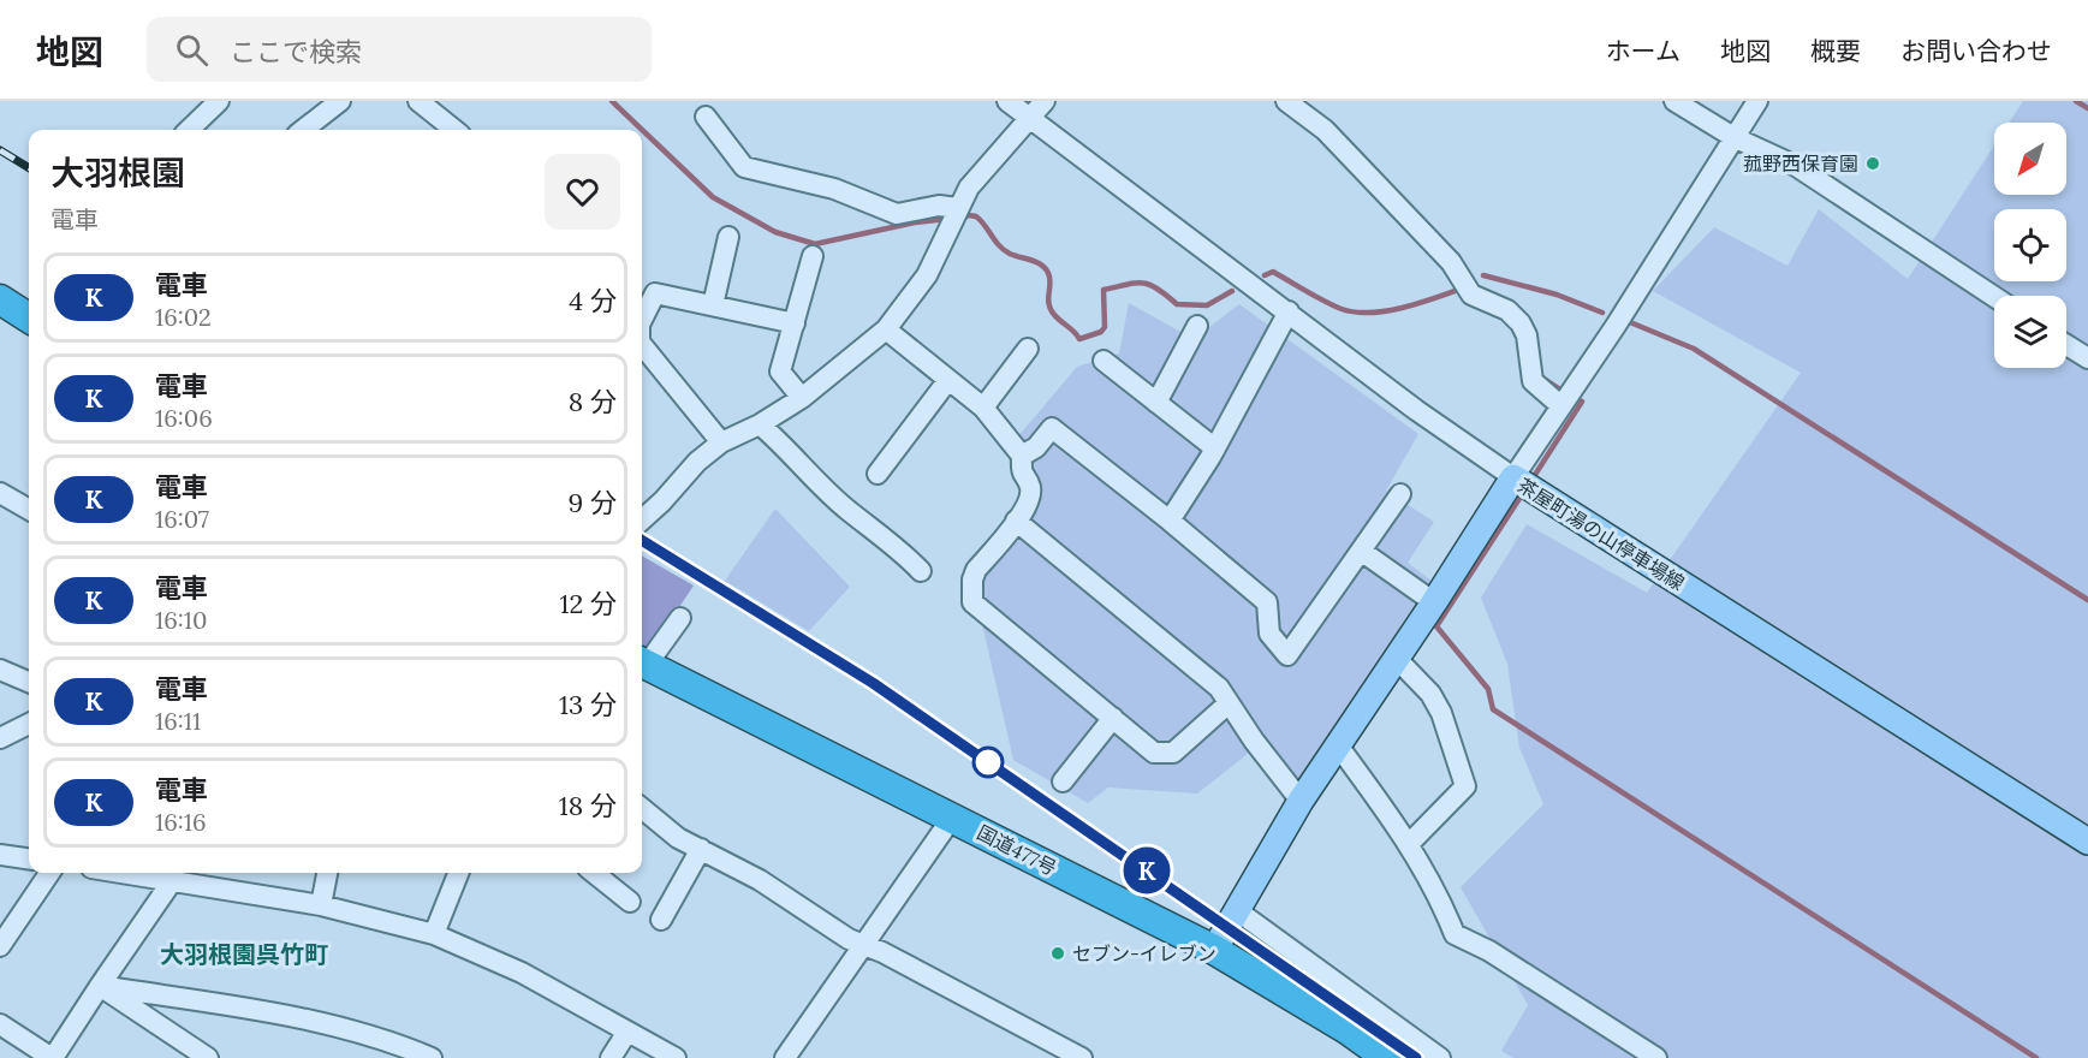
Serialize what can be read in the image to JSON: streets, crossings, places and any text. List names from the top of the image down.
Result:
{
  "streets": {
    "highway": ["国道477号"],
    "main road": ["茶屋町湯の山停車場線"]
  },
  "crossings": [
    ["茶屋町湯の山停車場線", "国道477号"]
  ],
  "districts": ["大羽根園呉竹町"],
  "places": ["菰野西保育園", "セブン-イレブン"],
  "north": "bottom left",
  "page": {
    "header": "地図",
    "search": "ここで検索",
    "nav": [
      "ホーム",
      "地図",
      "概要",
      "お問い合わせ"
    ],
    "on_map": "K",
    "heading": ["大羽根園", "電車"],
    "list": [
      {
        "mark": "K",
        "name": "電車",
        "note": "16:02",
        "value": "4 分"
      },
      {
        "mark": "K",
        "name": "電車",
        "note": "16:06",
        "value": "8 分"
      },
      {
        "mark": "K",
        "name": "電車",
        "note": "16:07",
        "value": "9 分"
      },
      {
        "mark": "K",
        "name": "電車",
        "note": "16:10",
        "value": "12 分"
      },
      {
        "mark": "K",
        "name": "電車",
        "note": "16:11",
        "value": "13 分"
      },
      {
        "mark": "K",
        "name": "電車",
        "note": "16:16",
        "value": "18 分"
      }
    ]
  }
}
